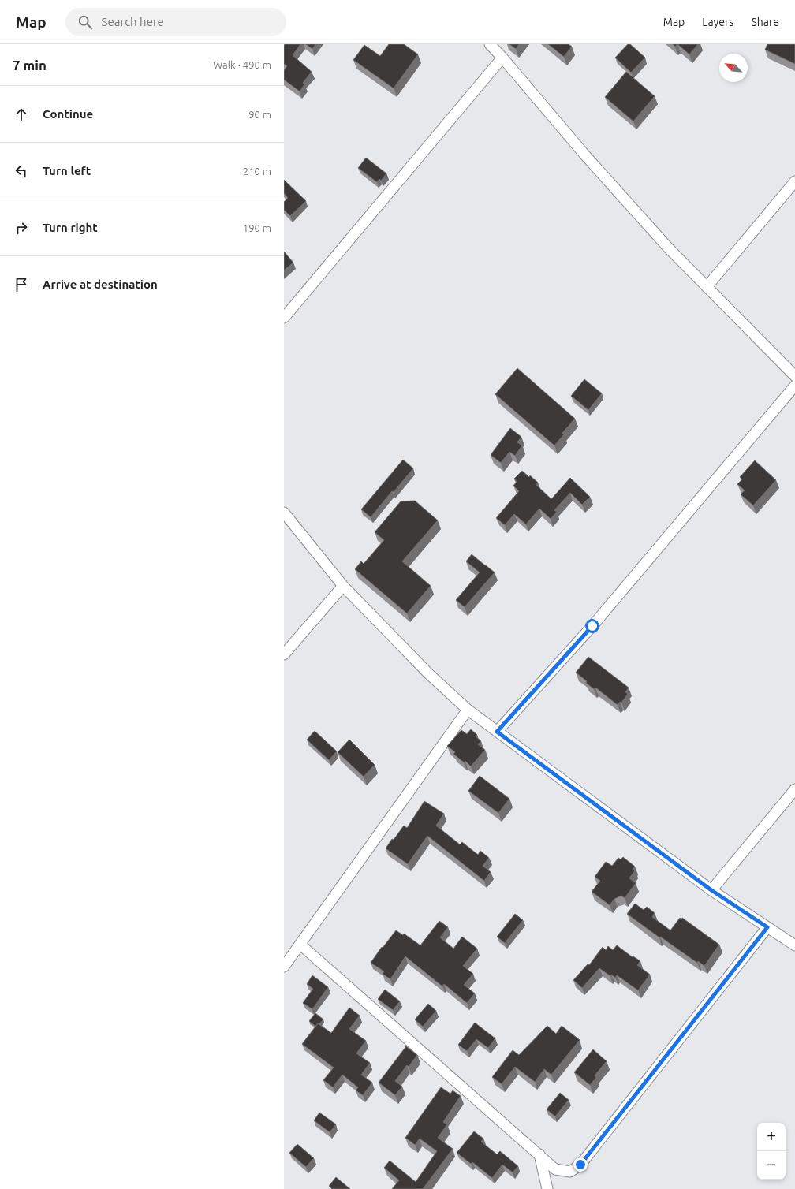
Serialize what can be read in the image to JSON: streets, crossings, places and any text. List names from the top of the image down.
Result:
{
  "north": "top left",
  "page": {
    "header": "Map",
    "search": "Search here",
    "nav": ["Map", "Layers", "Share"],
    "heading": ["7 min", "Walk · 490 m"],
    "list": [
      ["Continue", "90 m"],
      ["Turn left", "210 m"],
      ["Turn right", "190 m"],
      "Arrive at destination"
    ],
    "map_buttons": ["+", "−"]
  }
}
